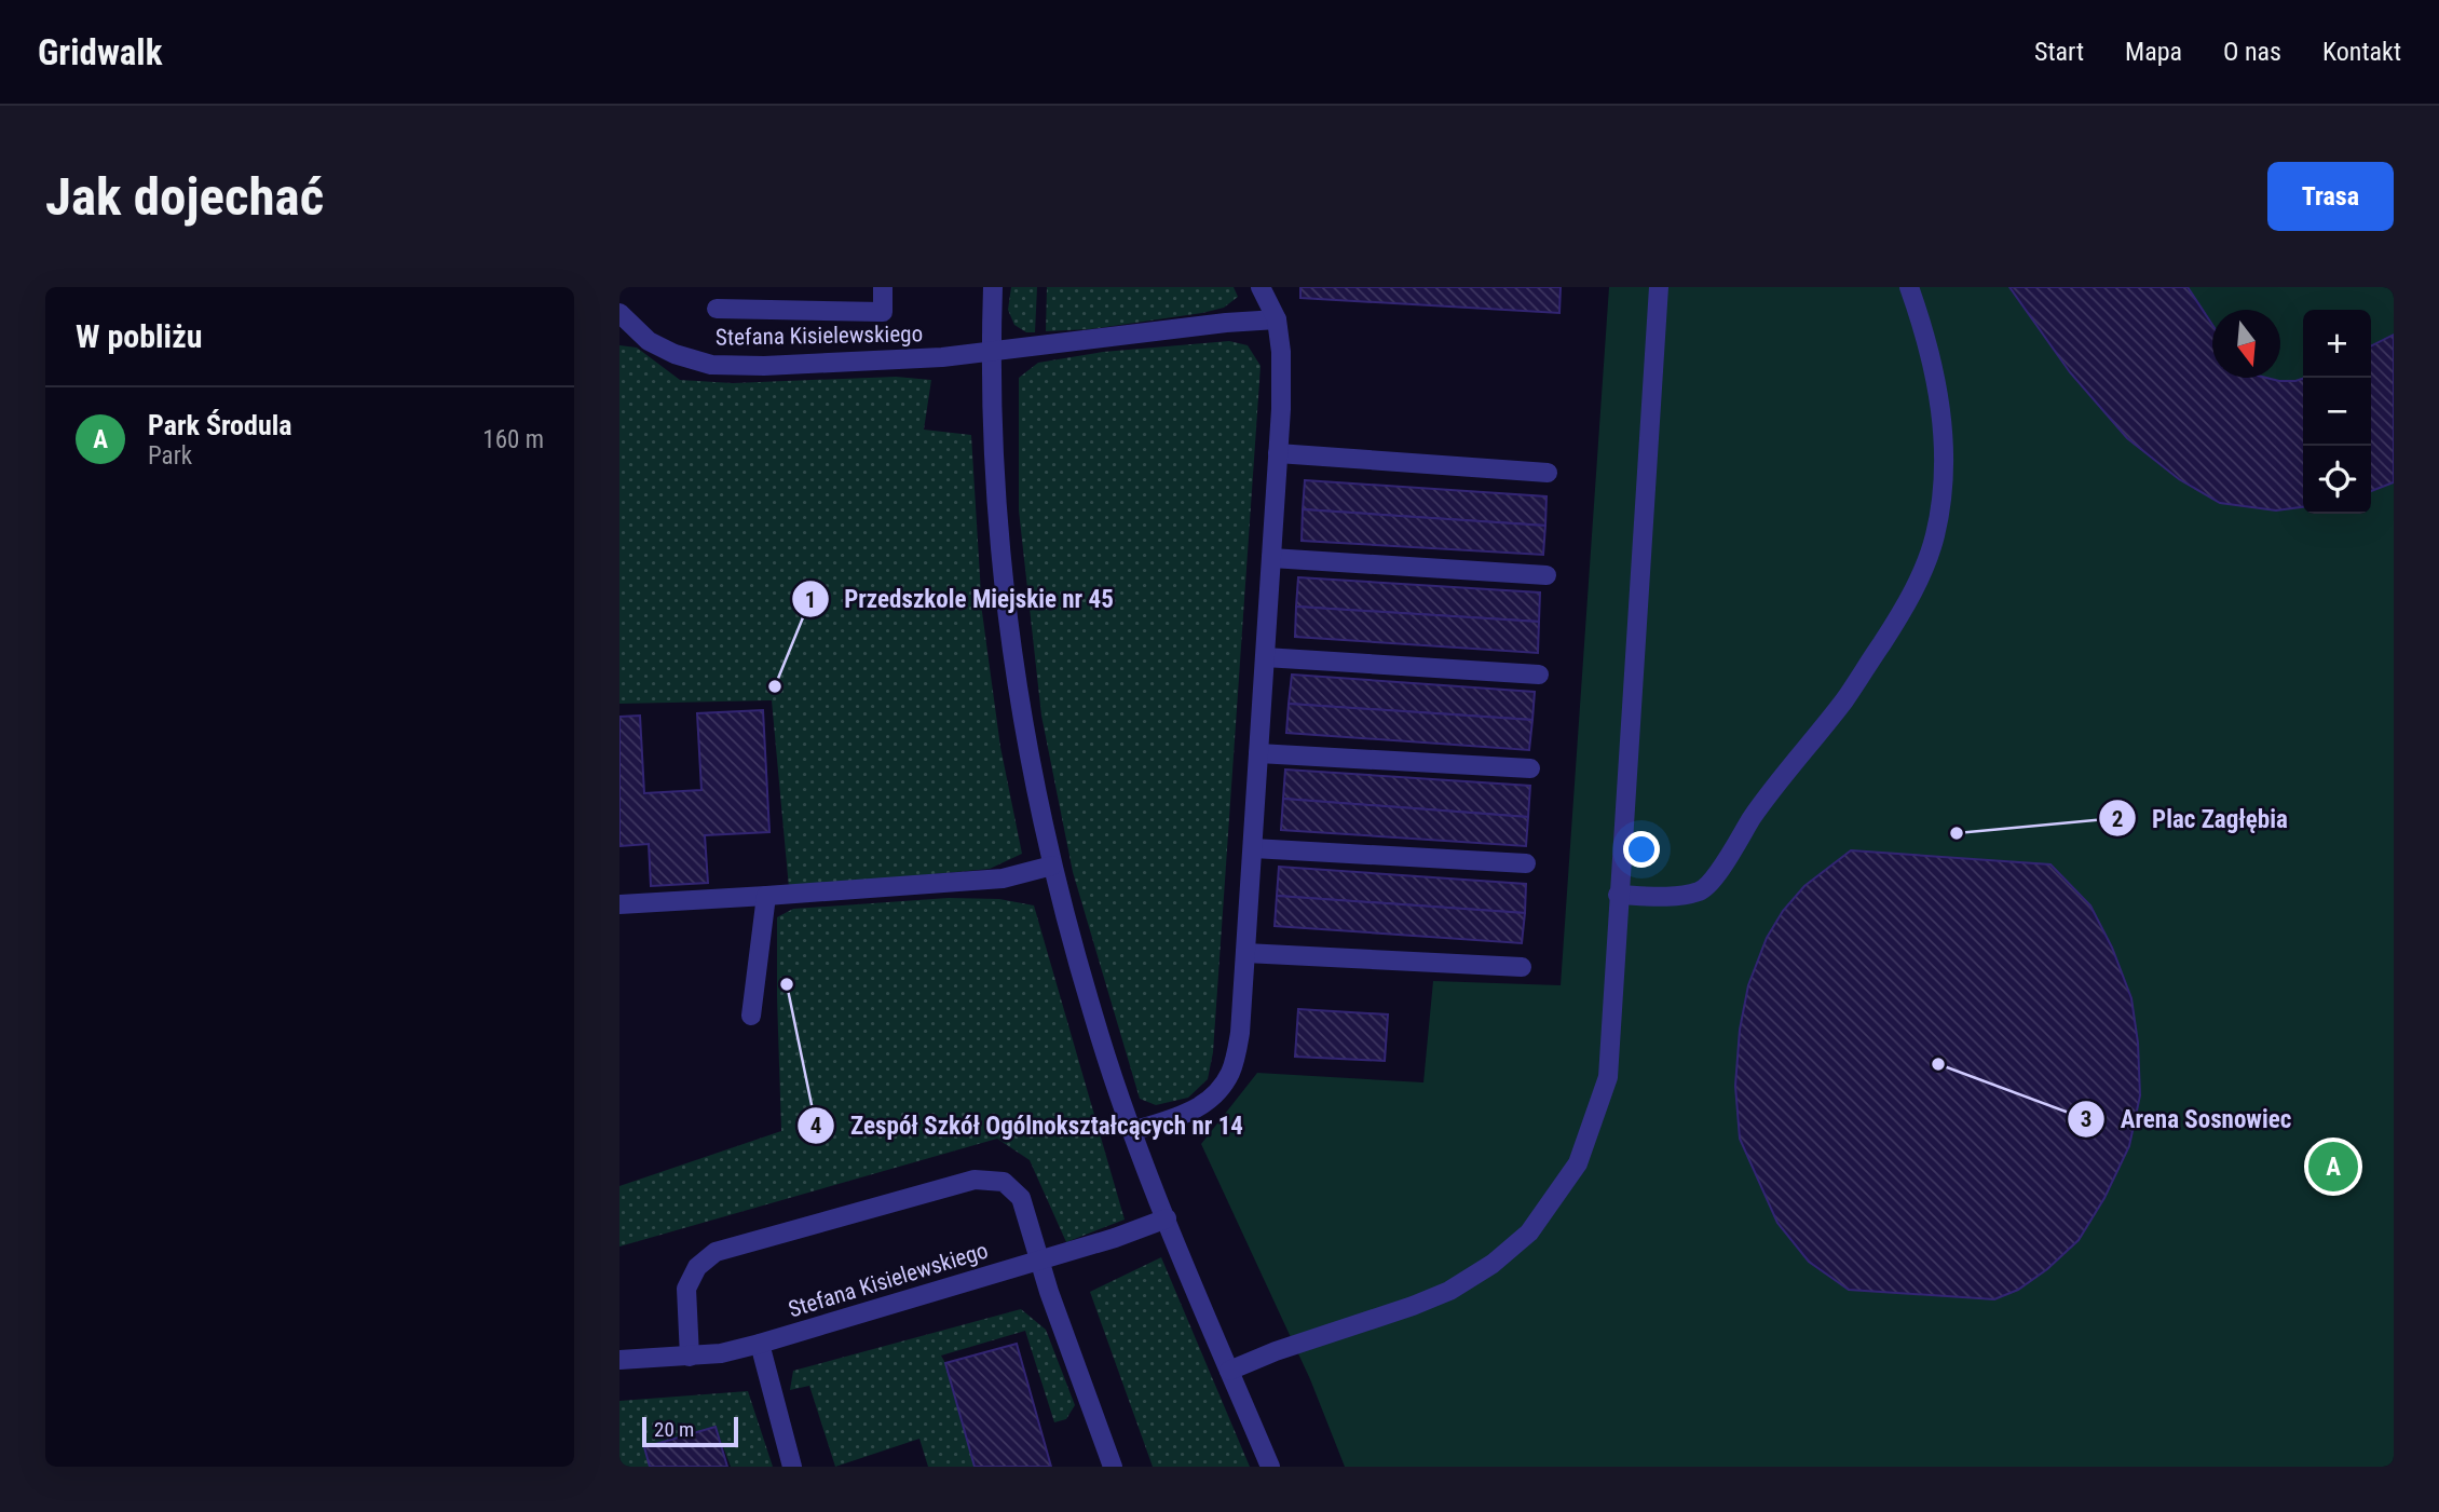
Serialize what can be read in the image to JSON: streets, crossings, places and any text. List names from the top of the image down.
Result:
{
  "streets": {
    "street": ["Stefana Kisielewskiego"]
  },
  "places": [
    "Przedszkole Miejskie nr 45",
    "Plac Zagłębia",
    "Zespół Szkół Ogólnokształcących nr 14",
    "Arena Sosnowiec"
  ],
  "scale_bar": "20 m",
  "north": "bottom",
  "page": {
    "header": "Gridwalk",
    "nav": [
      "Start",
      "Mapa",
      "O nas",
      "Kontakt"
    ],
    "buttons": "Trasa",
    "title": "Jak dojechać",
    "heading": "W pobliżu",
    "map_buttons": ["+", "−"],
    "list": [
      {
        "mark": "A",
        "name": "Park Środula",
        "note": "Park",
        "value": "160 m"
      }
    ],
    "pins": "A",
    "scale": "20 m"
  }
}
